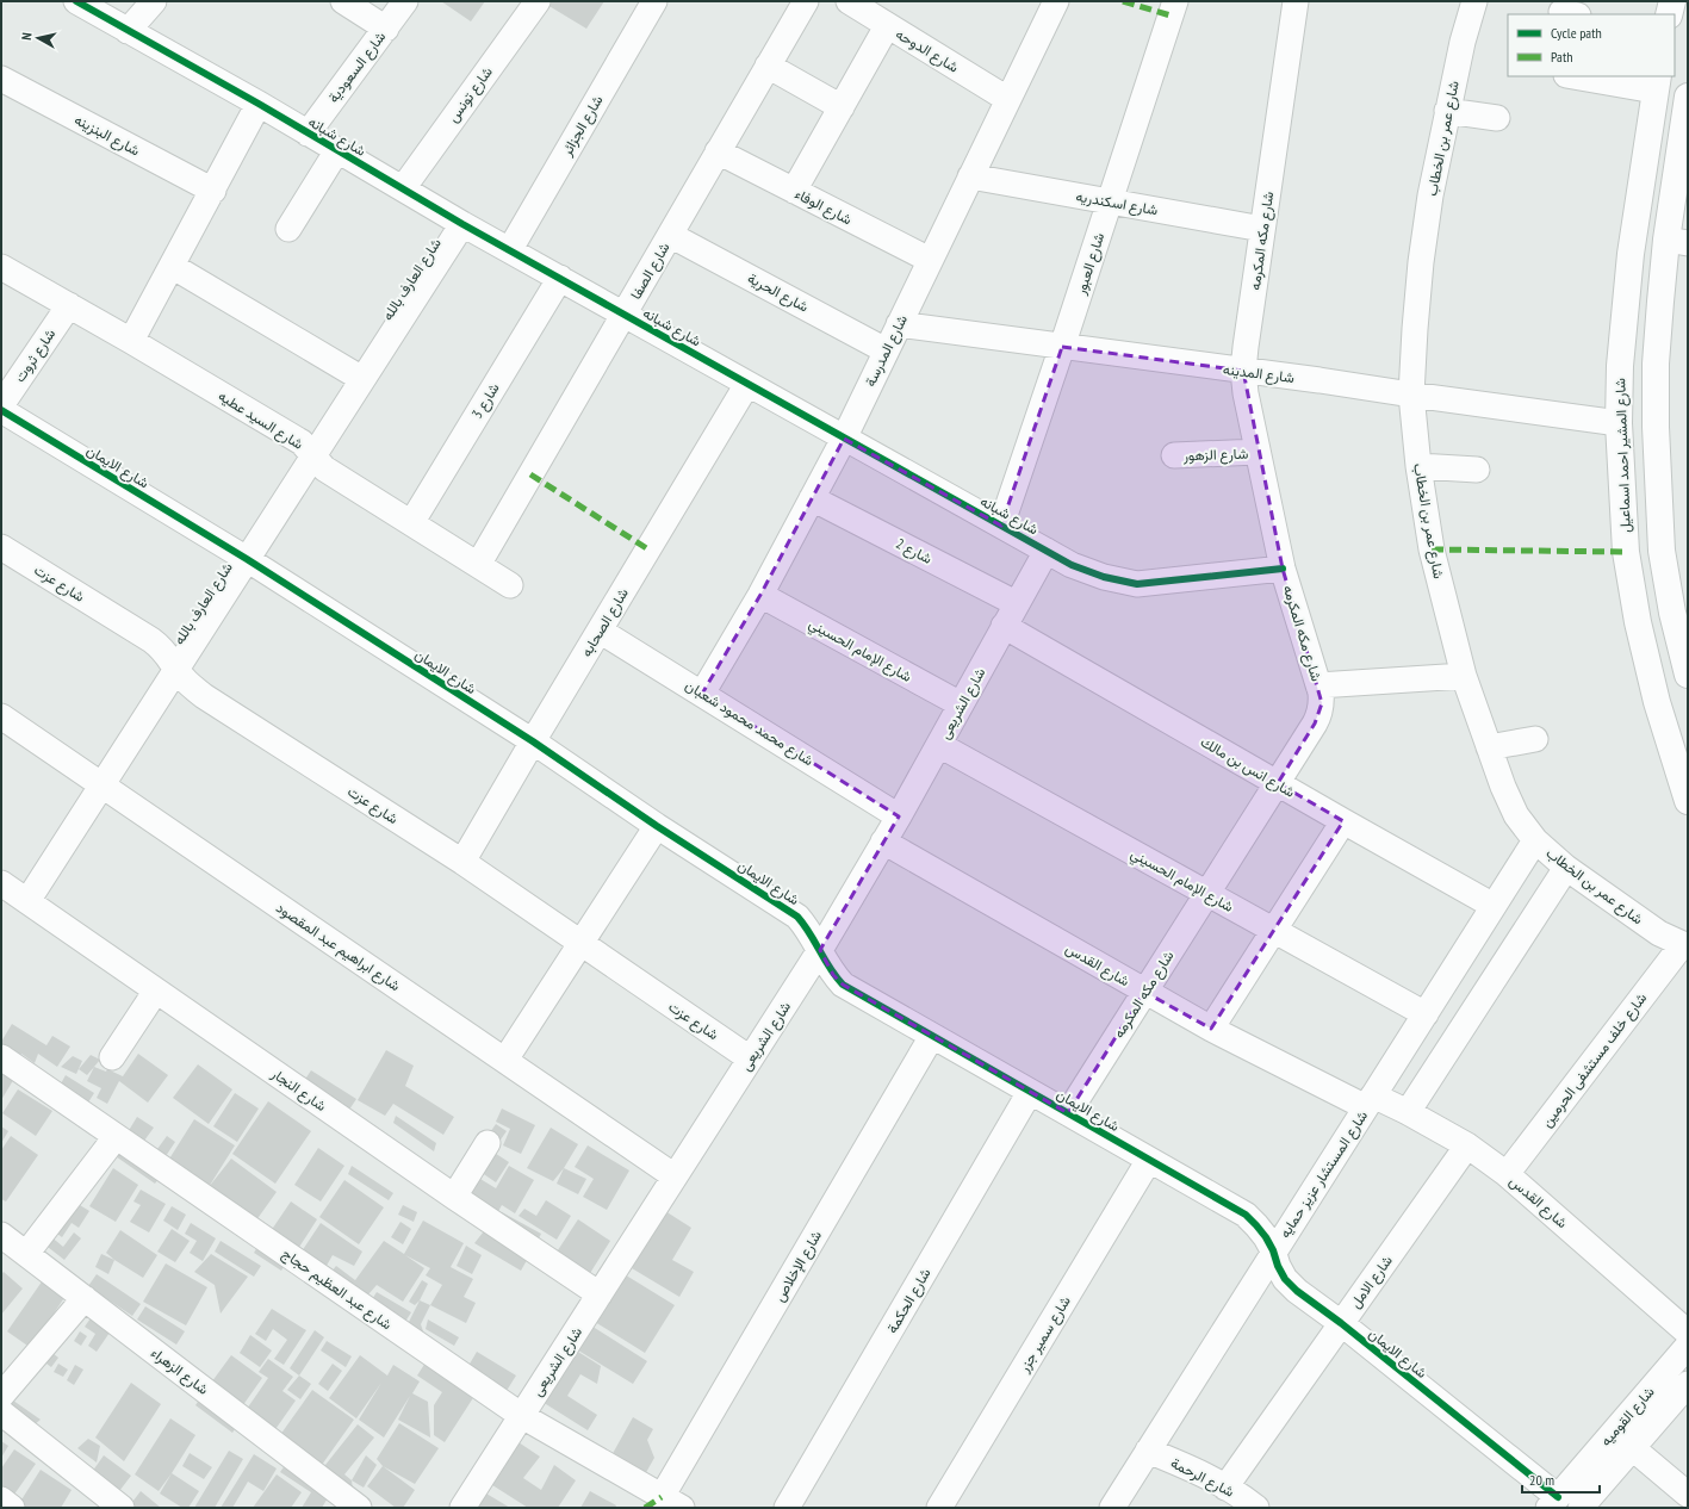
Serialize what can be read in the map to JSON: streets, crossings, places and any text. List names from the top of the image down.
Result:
{
  "streets": {
    "street": [
      "شارع الدوحه",
      "شارع السعودية",
      "شارع تونس",
      "شارع الجزائر",
      "شارع البنزينه",
      "شارع شبانه",
      "شارع عمر بن الخطاب",
      "شارع اسكندريه",
      "شارع الوفاء",
      "شارع مكه المكرمه",
      "شارع العبور",
      "شارع الصفا",
      "شارع العارف بالله",
      "شارع الحرية",
      "شارع المدرسة",
      "شارع ثروت",
      "شارع المدينه",
      "شارع 3",
      "شارع السيد عطيه",
      "شارع الزهور",
      "شارع المشير احمد اسماعيل",
      "شارع الايمان",
      "شارع 2",
      "شارع عزت",
      "شارع الصحابه",
      "شارع الإمام الحسيني",
      "شارع الشريعى",
      "شارع محمد محمود شعبان",
      "شارع انس بن مالك",
      "شارع ابراهيم عبد المقصود",
      "شارع القدس",
      "شارع خلف مستشفى الحرمين",
      "شارع النجار",
      "شارع المستشار عزيز حمايه",
      "شارع الإخلاص",
      "شارع الامل",
      "شارع عبد العظيم حجاج",
      "شارع الحكمة",
      "شارع سمير جزر",
      "شارع الزهراء",
      "شارع القوميه",
      "شارع الرحمة"
    ]
  },
  "crossings": [
    ["شارع الدوحه", "شارع المدرسة"],
    ["شارع السعودية", "شارع شبانه"],
    ["شارع تونس", "شارع شبانه"],
    ["شارع الجزائر", "شارع شبانه"],
    ["شارع شبانه", "شارع مكه المكرمه"],
    ["شارع شبانه", "شارع العبور"],
    ["شارع شبانه", "شارع الصفا"],
    ["شارع شبانه", "شارع العارف بالله"],
    ["شارع شبانه", "شارع المدرسة"],
    ["شارع شبانه", "شارع 3"],
    ["شارع شبانه", "شارع الصحابه"],
    ["شارع شبانه", "شارع الشريعى"],
    ["شارع عمر بن الخطاب", "شارع المدينه"],
    ["شارع عمر بن الخطاب", "شارع خلف مستشفى الحرمين"],
    ["شارع عمر بن الخطاب", "شارع المستشار عزيز حمايه"],
    ["شارع اسكندريه", "شارع مكه المكرمه"],
    ["شارع اسكندريه", "شارع العبور"],
    ["شارع اسكندريه", "شارع المدرسة"],
    ["شارع الوفاء", "شارع الصفا"],
    ["شارع الوفاء", "شارع المدرسة"],
    ["شارع مكه المكرمه", "شارع المدينه"],
    ["شارع مكه المكرمه", "شارع الزهور"],
    ["شارع مكه المكرمه", "شارع الايمان"],
    ["شارع مكه المكرمه", "شارع الإمام الحسيني"],
    ["شارع مكه المكرمه", "شارع انس بن مالك"],
    ["شارع مكه المكرمه", "شارع القدس"],
    ["شارع العبور", "شارع المدينه"],
    ["شارع الصفا", "شارع الحرية"],
    ["شارع الصفا", "شارع السيد عطيه"],
    ["شارع العارف بالله", "شارع السيد عطيه"],
    ["شارع العارف بالله", "شارع الايمان"],
    ["شارع العارف بالله", "شارع عزت"],
    ["شارع العارف بالله", "شارع ابراهيم عبد المقصود"],
    ["شارع العارف بالله", "شارع النجار"],
    ["شارع الحرية", "شارع المدرسة"],
    ["شارع المدرسة", "شارع المدينه"],
    ["شارع المدرسة", "شارع 2"],
    ["شارع المدرسة", "شارع الإمام الحسيني"],
    ["شارع المدرسة", "شارع محمد محمود شعبان"],
    ["شارع ثروت", "شارع السيد عطيه"],
    ["شارع المدينه", "شارع المشير احمد اسماعيل"],
    ["شارع 3", "شارع السيد عطيه"],
    ["شارع الايمان", "شارع الصحابه"],
    ["شارع الايمان", "شارع الشريعى"],
    ["شارع الايمان", "شارع المستشار عزيز حمايه"],
    ["شارع الايمان", "شارع الإخلاص"],
    ["شارع الايمان", "شارع الامل"],
    ["شارع الايمان", "شارع الحكمة"],
    ["شارع الايمان", "شارع سمير جزر"],
    ["شارع الايمان", "شارع القوميه"],
    ["شارع 2", "شارع الشريعى"],
    ["شارع عزت", "شارع الصحابه"],
    ["شارع عزت", "شارع الشريعى"],
    ["شارع الصحابه", "شارع محمد محمود شعبان"],
    ["شارع الإمام الحسيني", "شارع الشريعى"],
    ["شارع الإمام الحسيني", "شارع المستشار عزيز حمايه"],
    ["شارع الشريعى", "شارع محمد محمود شعبان"],
    ["شارع الشريعى", "شارع انس بن مالك"],
    ["شارع الشريعى", "شارع ابراهيم عبد المقصود"],
    ["شارع الشريعى", "شارع القدس"],
    ["شارع الشريعى", "شارع النجار"],
    ["شارع الشريعى", "شارع عبد العظيم حجاج"],
    ["شارع انس بن مالك", "شارع المستشار عزيز حمايه"],
    ["شارع القدس", "شارع خلف مستشفى الحرمين"],
    ["شارع القدس", "شارع المستشار عزيز حمايه"],
    ["شارع القدس", "شارع الامل"],
    ["شارع المستشار عزيز حمايه", "شارع الرحمة"],
    ["شارع الإخلاص", "شارع عبد العظيم حجاج"],
    ["شارع الامل", "شارع الرحمة"]
  ],
  "legend": ["Cycle path", "Path"],
  "scale_bar": "20 m",
  "north": "left"
}
